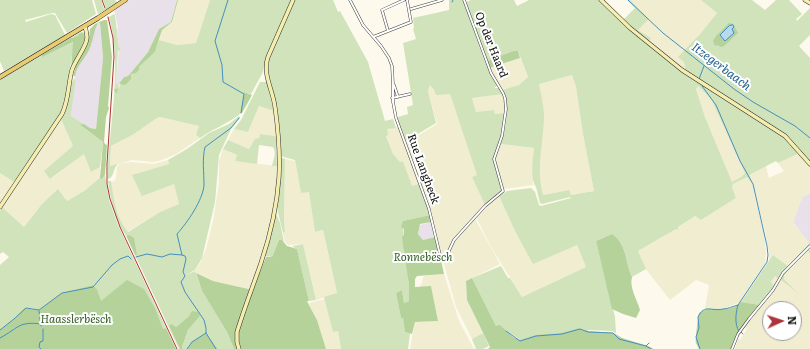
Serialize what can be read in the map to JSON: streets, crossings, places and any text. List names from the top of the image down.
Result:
{
  "streets": {
    "street": ["Op der Haard", "Rue Langheck"]
  },
  "crossings": [
    ["Op der Haard", "Rue Langheck"]
  ],
  "water": ["Itzegerbaach"],
  "parks": ["Ronnebësch", "Haasslerbësch"],
  "north": "right"
}
